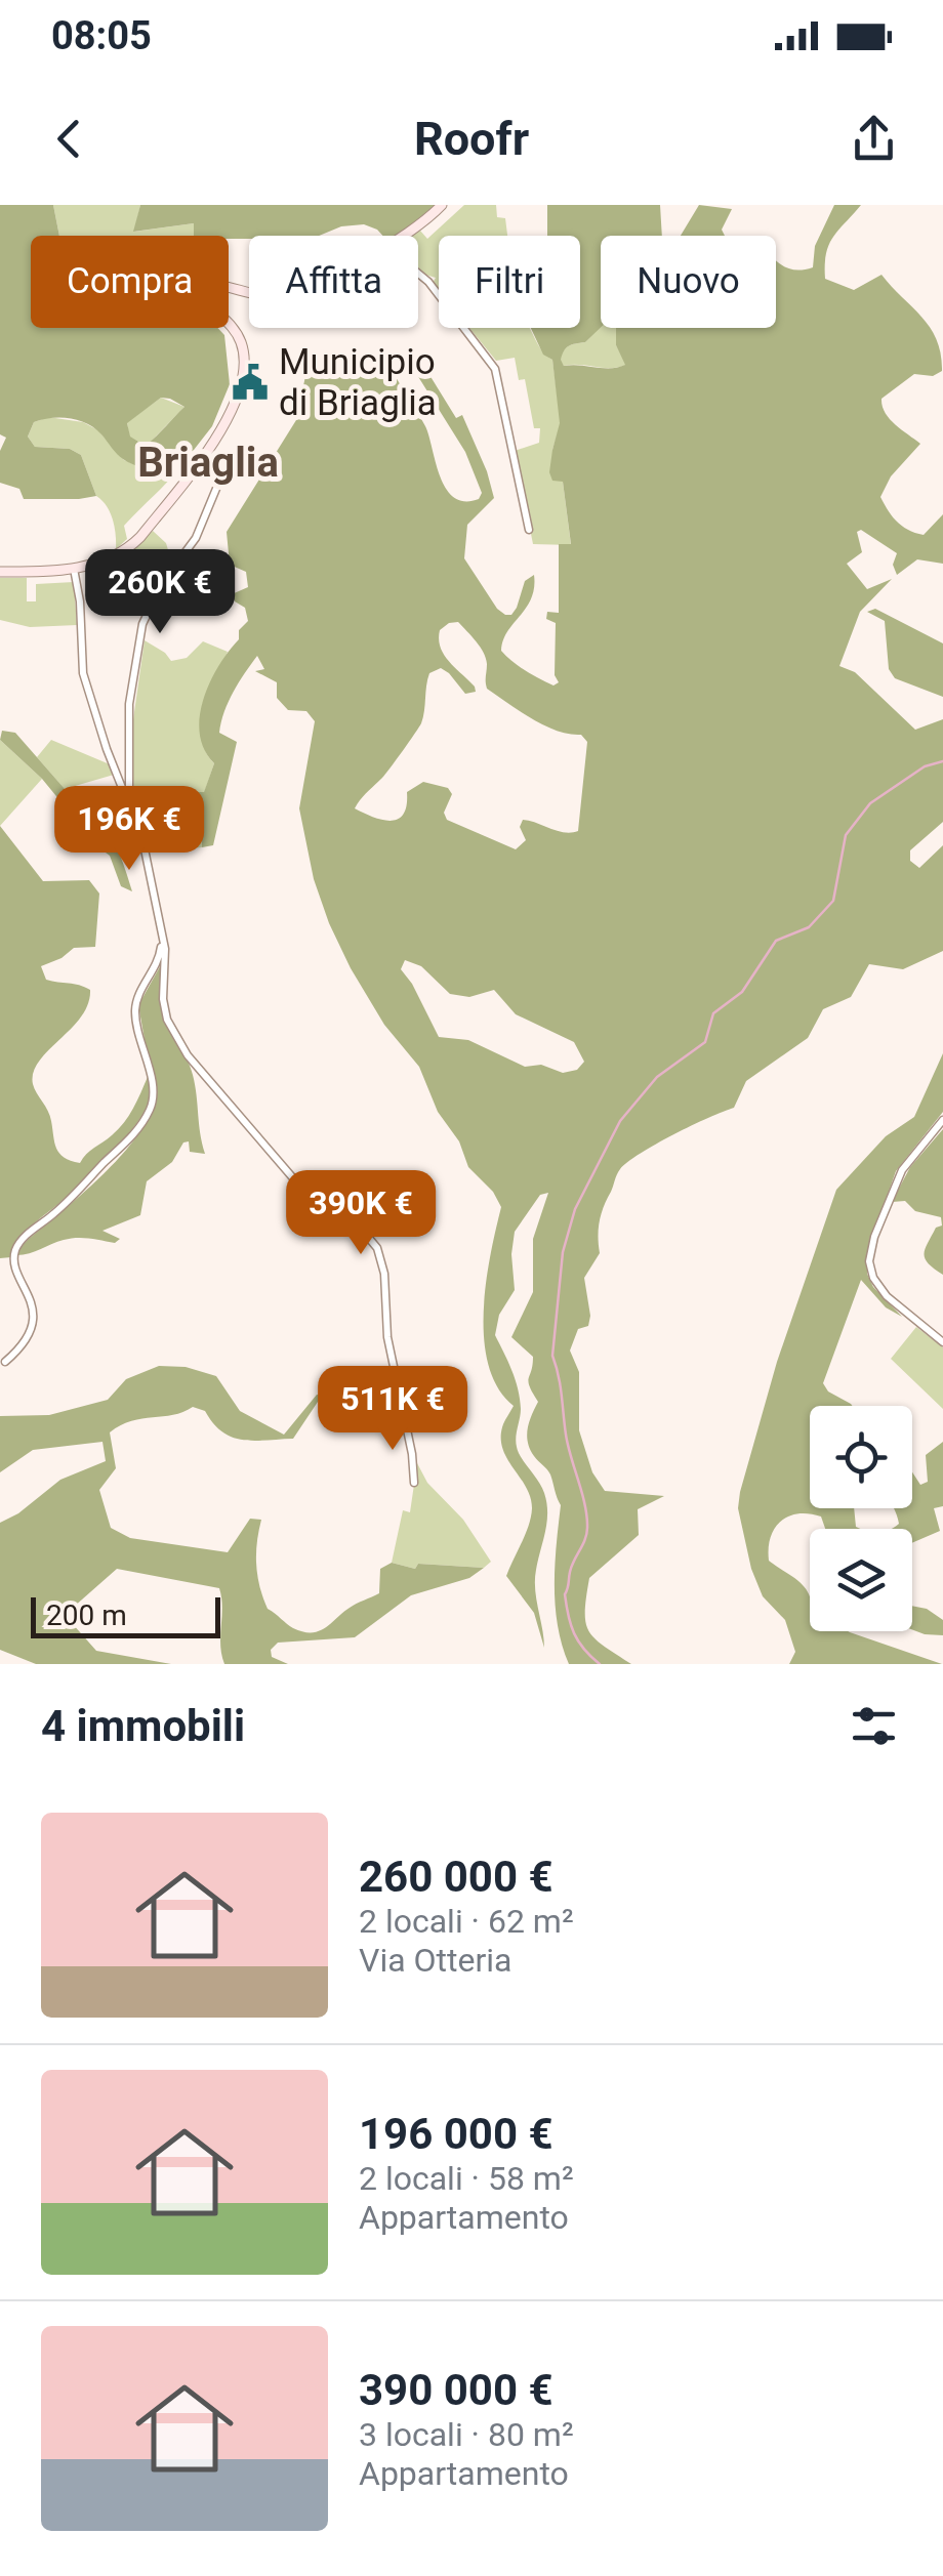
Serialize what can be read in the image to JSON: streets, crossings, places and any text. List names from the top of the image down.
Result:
{
  "districts": ["Briaglia"],
  "places": {
    "public building": ["Municipio di Briaglia"]
  },
  "scale_bar": "200 m",
  "page": {
    "status": "08:05",
    "header": "Roofr",
    "chip": [
      "Compra",
      "Affitta",
      "Filtri",
      "Nuovo"
    ],
    "price": [
      "260K €",
      "196K €",
      "390K €",
      "511K €"
    ],
    "scale": "200 m",
    "heading": "4 immobili",
    "list": [
      {
        "name": "260 000 €",
        "note": "2 locali · 62 m² · Via Otteria"
      },
      {
        "name": "196 000 €",
        "note": "2 locali · 58 m² · Appartamento"
      },
      {
        "name": "390 000 €",
        "note": "3 locali · 80 m² · Appartamento"
      }
    ]
  }
}
